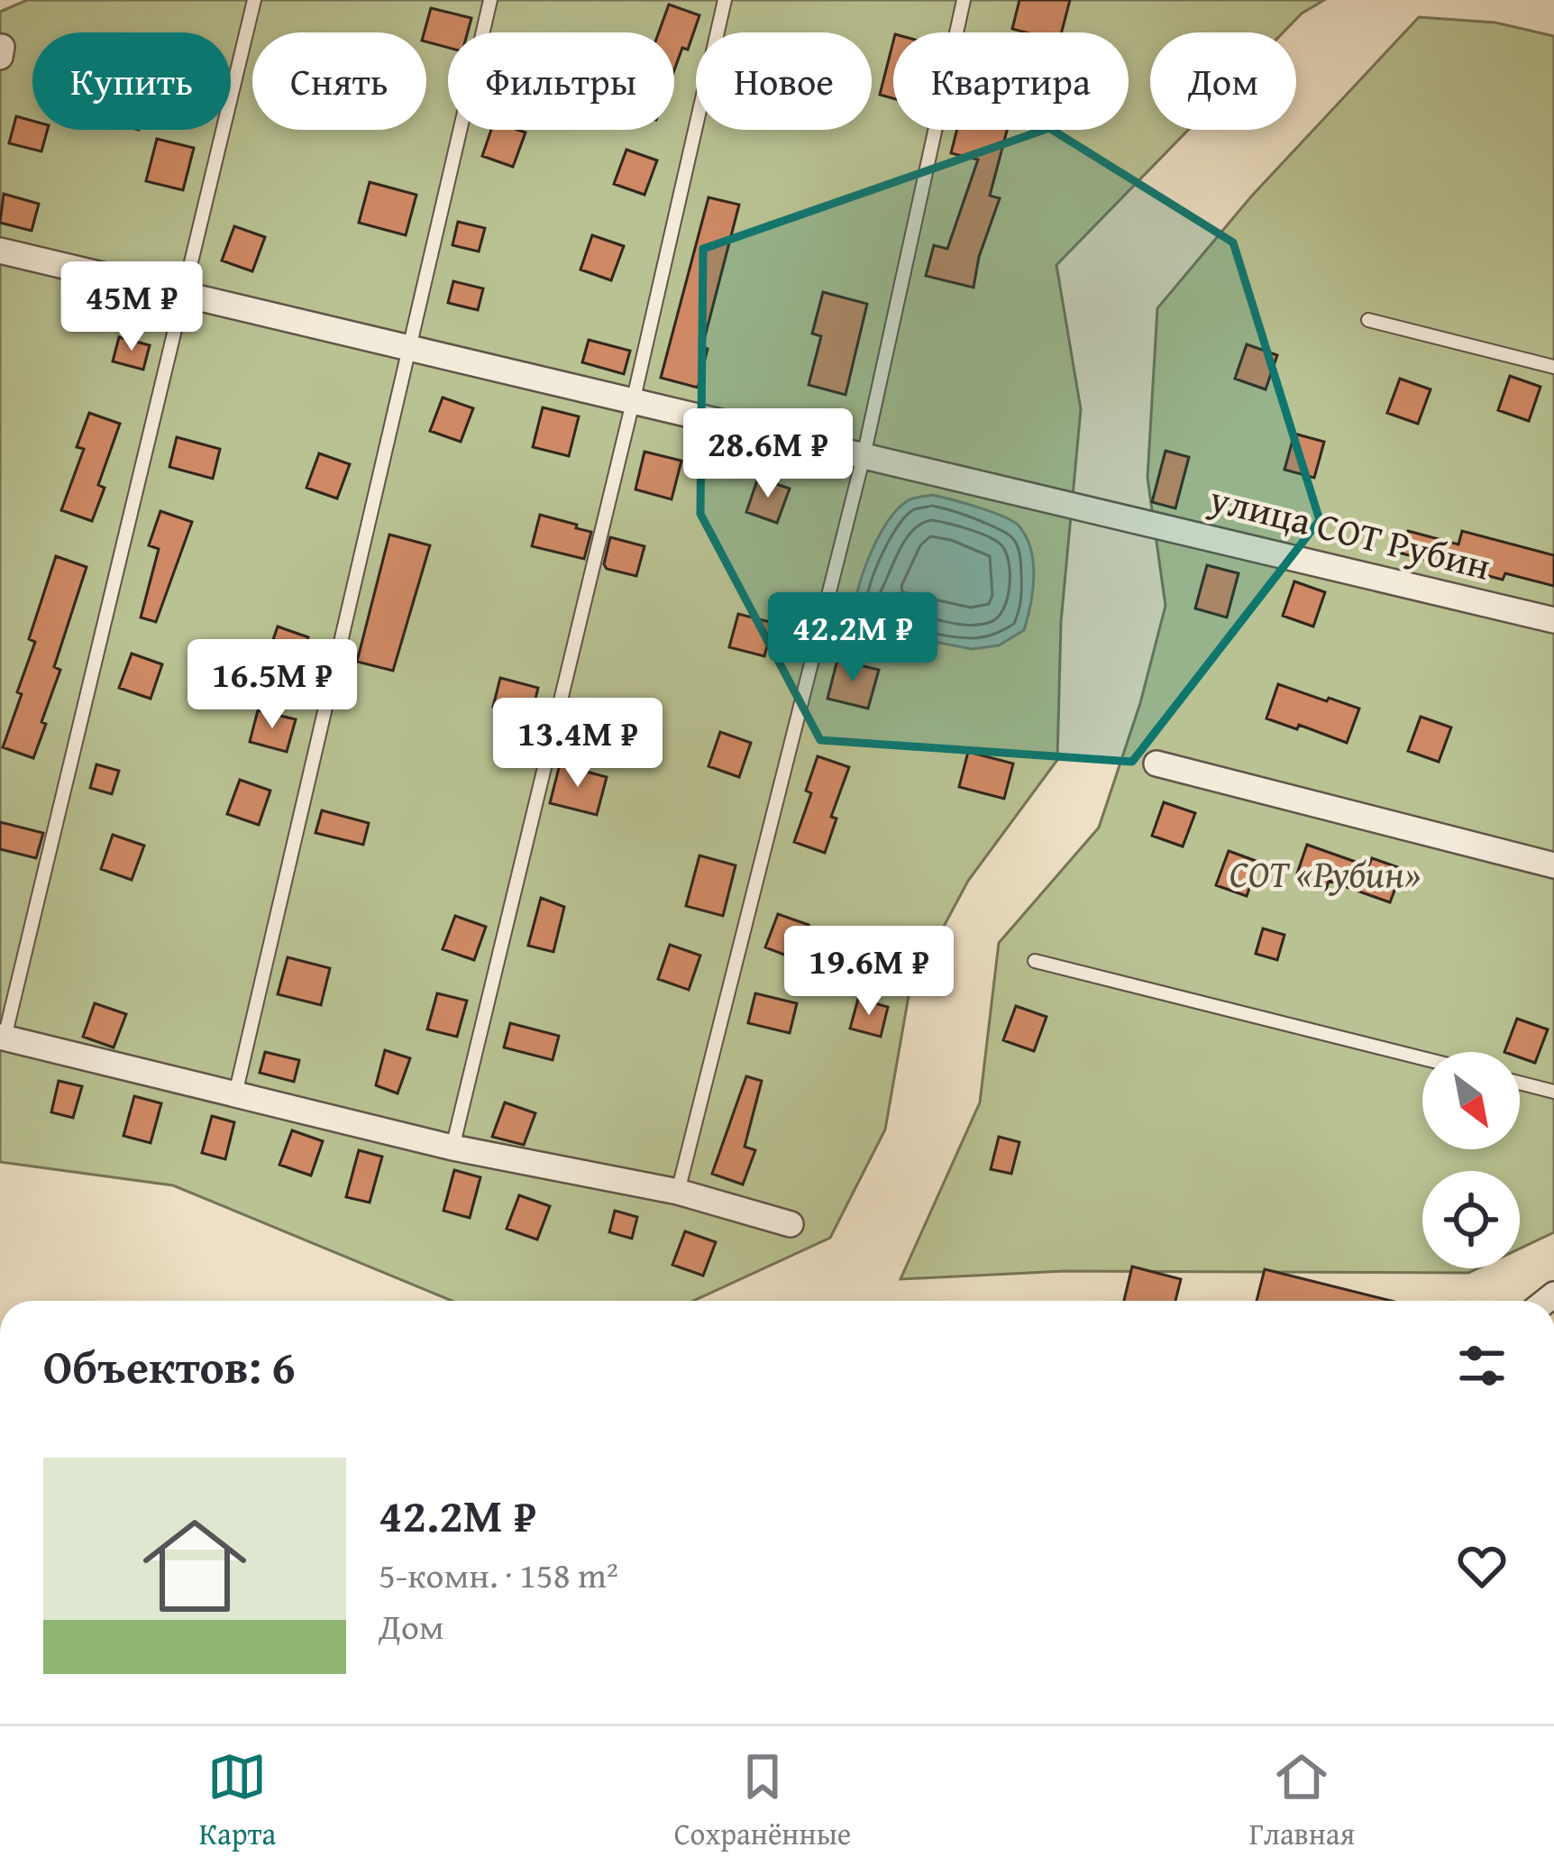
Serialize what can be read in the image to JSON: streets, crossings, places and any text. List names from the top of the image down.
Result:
{
  "streets": {
    "street": ["улица СОТ Рубин"]
  },
  "parks": ["СОТ «Рубин»"],
  "north": "bottom right",
  "page": {
    "chip": [
      "Купить",
      "Снять",
      "Фильтры",
      "Новое",
      "Квартира",
      "Дом"
    ],
    "price": [
      "45M ₽",
      "28.6M ₽",
      "42.2M ₽",
      "16.5M ₽",
      "13.4M ₽",
      "19.6M ₽"
    ],
    "heading": "Объектов: 6",
    "list": [
      {
        "name": "42.2M ₽",
        "note": "5-комн. · 158 m² · Дом"
      }
    ],
    "tabs": ["Карта", "Сохранённые", "Главная"]
  }
}
